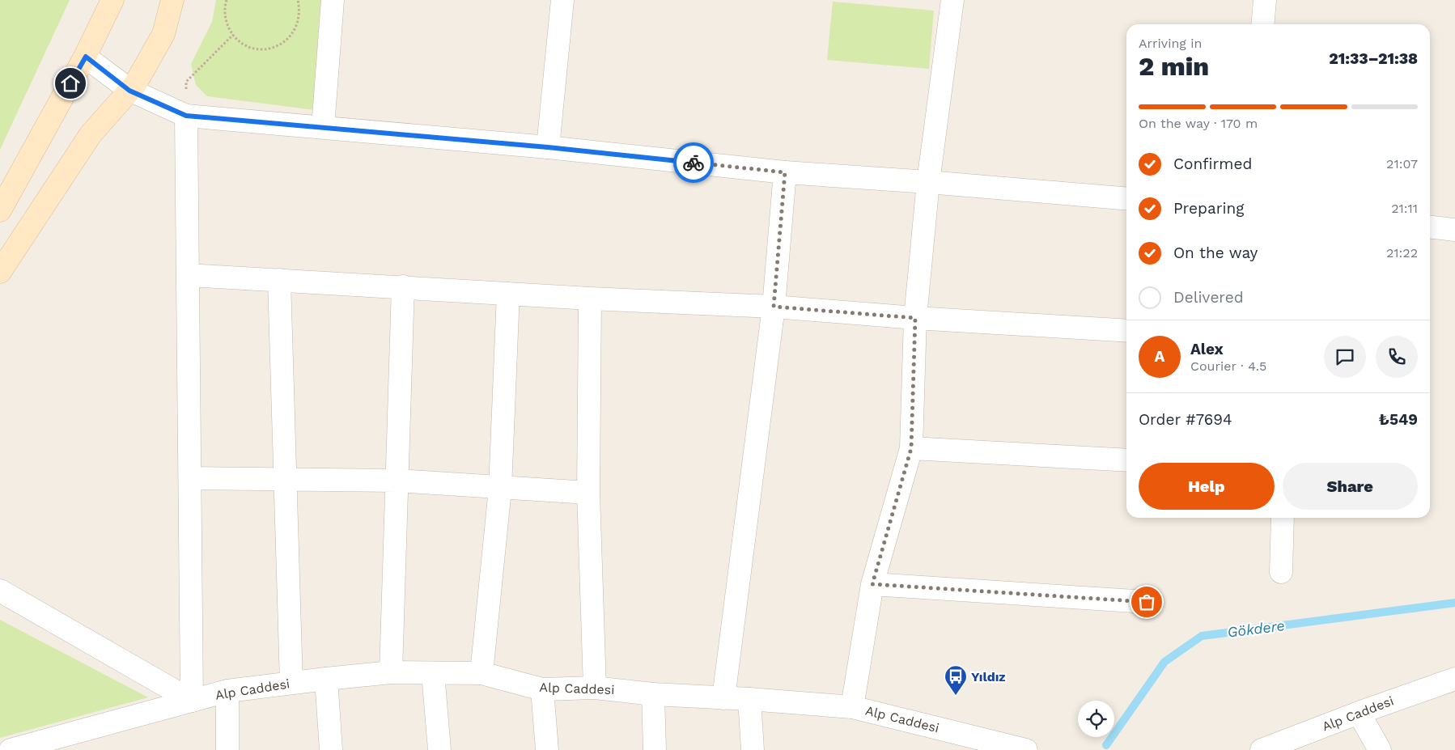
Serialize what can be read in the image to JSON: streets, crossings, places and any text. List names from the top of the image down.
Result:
{
  "streets": {
    "street": ["Alp Caddesi"]
  },
  "water": ["Gökdere"],
  "places": {
    "bus stop": ["Yıldız"]
  },
  "page": {
    "heading": ["2 min", "Arriving in", "21:33–21:38"],
    "panel": [
      "Alex",
      "Courier · 4.5",
      "Order #7694",
      "₺549"
    ],
    "bar": "On the way · 170 m",
    "list": [
      ["Confirmed", "21:07"],
      ["Preparing", "21:11"],
      ["On the way", "21:22"],
      "Delivered"
    ],
    "round": "A",
    "buttons": ["Help", "Share"]
  }
}
